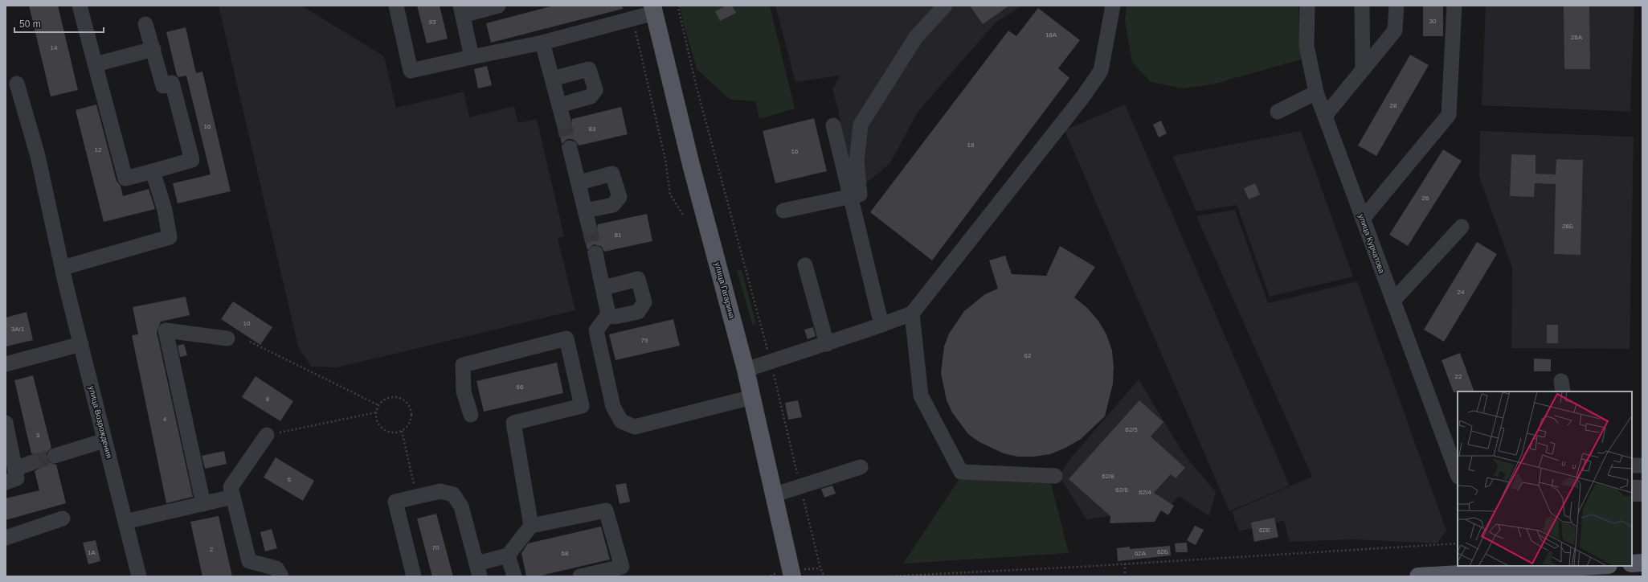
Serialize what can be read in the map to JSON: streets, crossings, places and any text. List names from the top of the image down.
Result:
{
  "streets": {
    "main road": ["улица Гагарина"],
    "street": ["улица Курчатова", "улица Возрождения"]
  },
  "house_numbers": [
    "30",
    "93",
    "18А",
    "28А",
    "14",
    "28",
    "16",
    "83",
    "18",
    "12",
    "16",
    "26",
    "28Б",
    "81",
    "24",
    "10",
    "3А/1",
    "79",
    "62",
    "22",
    "66",
    "8",
    "4",
    "62/5",
    "3",
    "62/8",
    "6",
    "62/6",
    "62/4",
    "62Е",
    "70",
    "2",
    "62Б",
    "1А",
    "68",
    "62А"
  ],
  "scale_bar": "50 m"
}
